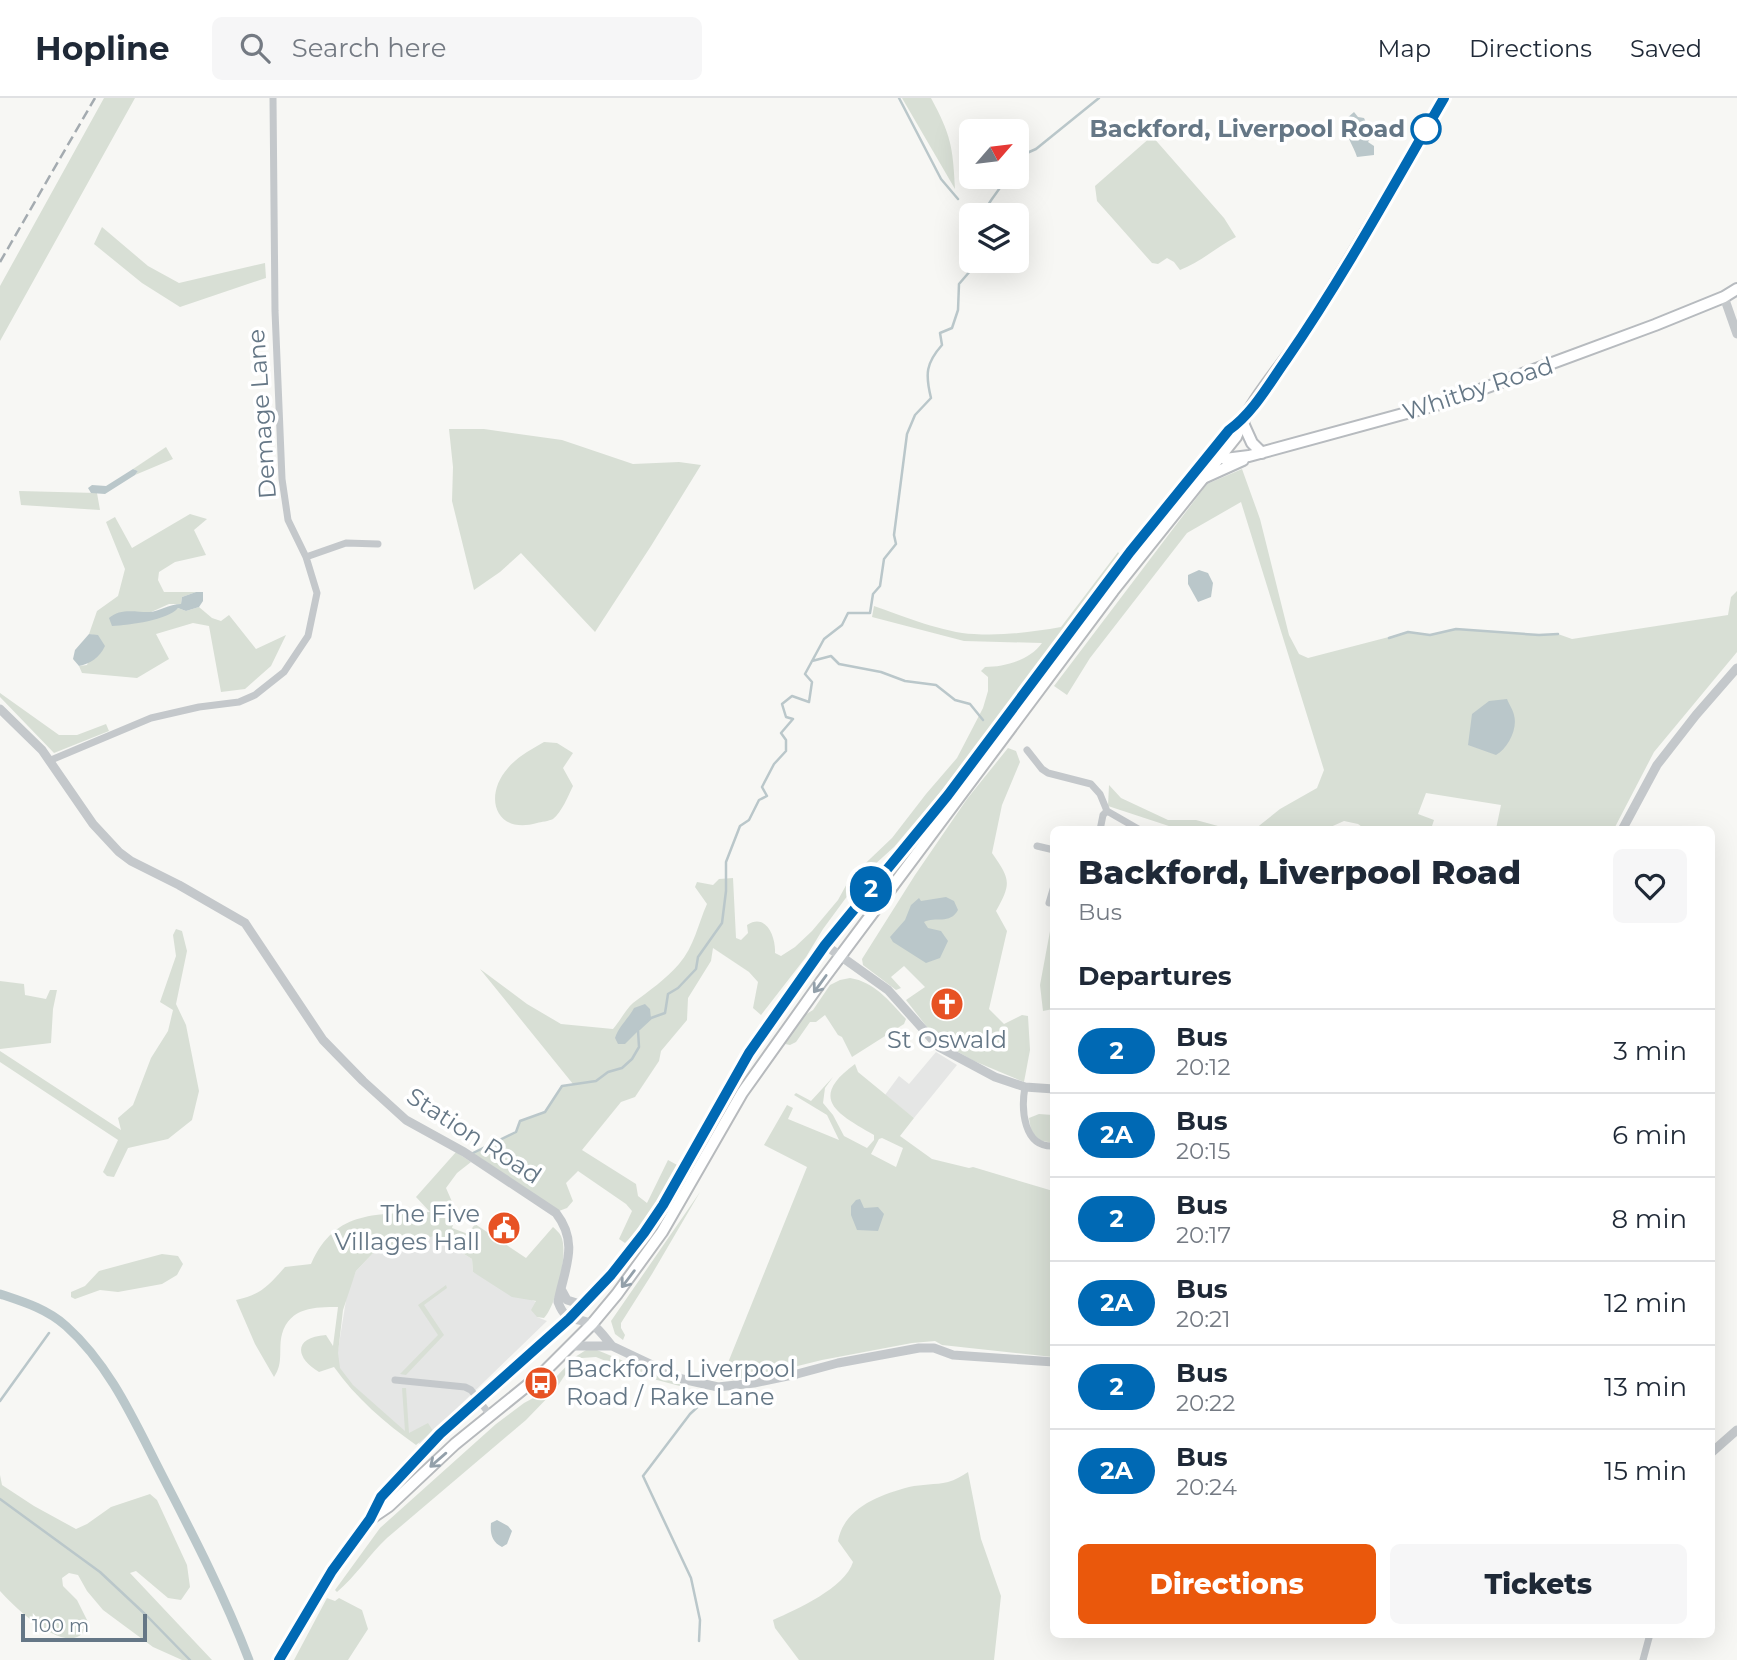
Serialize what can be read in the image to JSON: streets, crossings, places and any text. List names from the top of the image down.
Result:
{
  "streets": {
    "main road": ["Whitby Road"],
    "street": ["Demage Lane", "Station Road"]
  },
  "crossings": [
    ["Demage Lane", "Station Road"]
  ],
  "places": {
    "other": ["Backford, Liverpool Road"],
    "church": ["St Oswald"],
    "public building": ["The Five Villages Hall"],
    "bus stop": ["Backford, Liverpool Road / Rake Lane"]
  },
  "lines": ["bus line 2"],
  "scale_bar": "100 m",
  "north": "top right",
  "page": {
    "header": "Hopline",
    "search": "Search here",
    "nav": ["Map", "Directions", "Saved"],
    "on_map": "2",
    "heading": [
      ["Backford, Liverpool Road", "Bus"],
      "Departures"
    ],
    "list": [
      {
        "mark": "2",
        "name": "Bus",
        "note": "20:12",
        "value": "3 min"
      },
      {
        "mark": "2A",
        "name": "Bus",
        "note": "20:15",
        "value": "6 min"
      },
      {
        "mark": "2",
        "name": "Bus",
        "note": "20:17",
        "value": "8 min"
      },
      {
        "mark": "2A",
        "name": "Bus",
        "note": "20:21",
        "value": "12 min"
      },
      {
        "mark": "2",
        "name": "Bus",
        "note": "20:22",
        "value": "13 min"
      },
      {
        "mark": "2A",
        "name": "Bus",
        "note": "20:24",
        "value": "15 min"
      }
    ],
    "buttons": ["Directions", "Tickets"],
    "scale": "100 m"
  }
}
